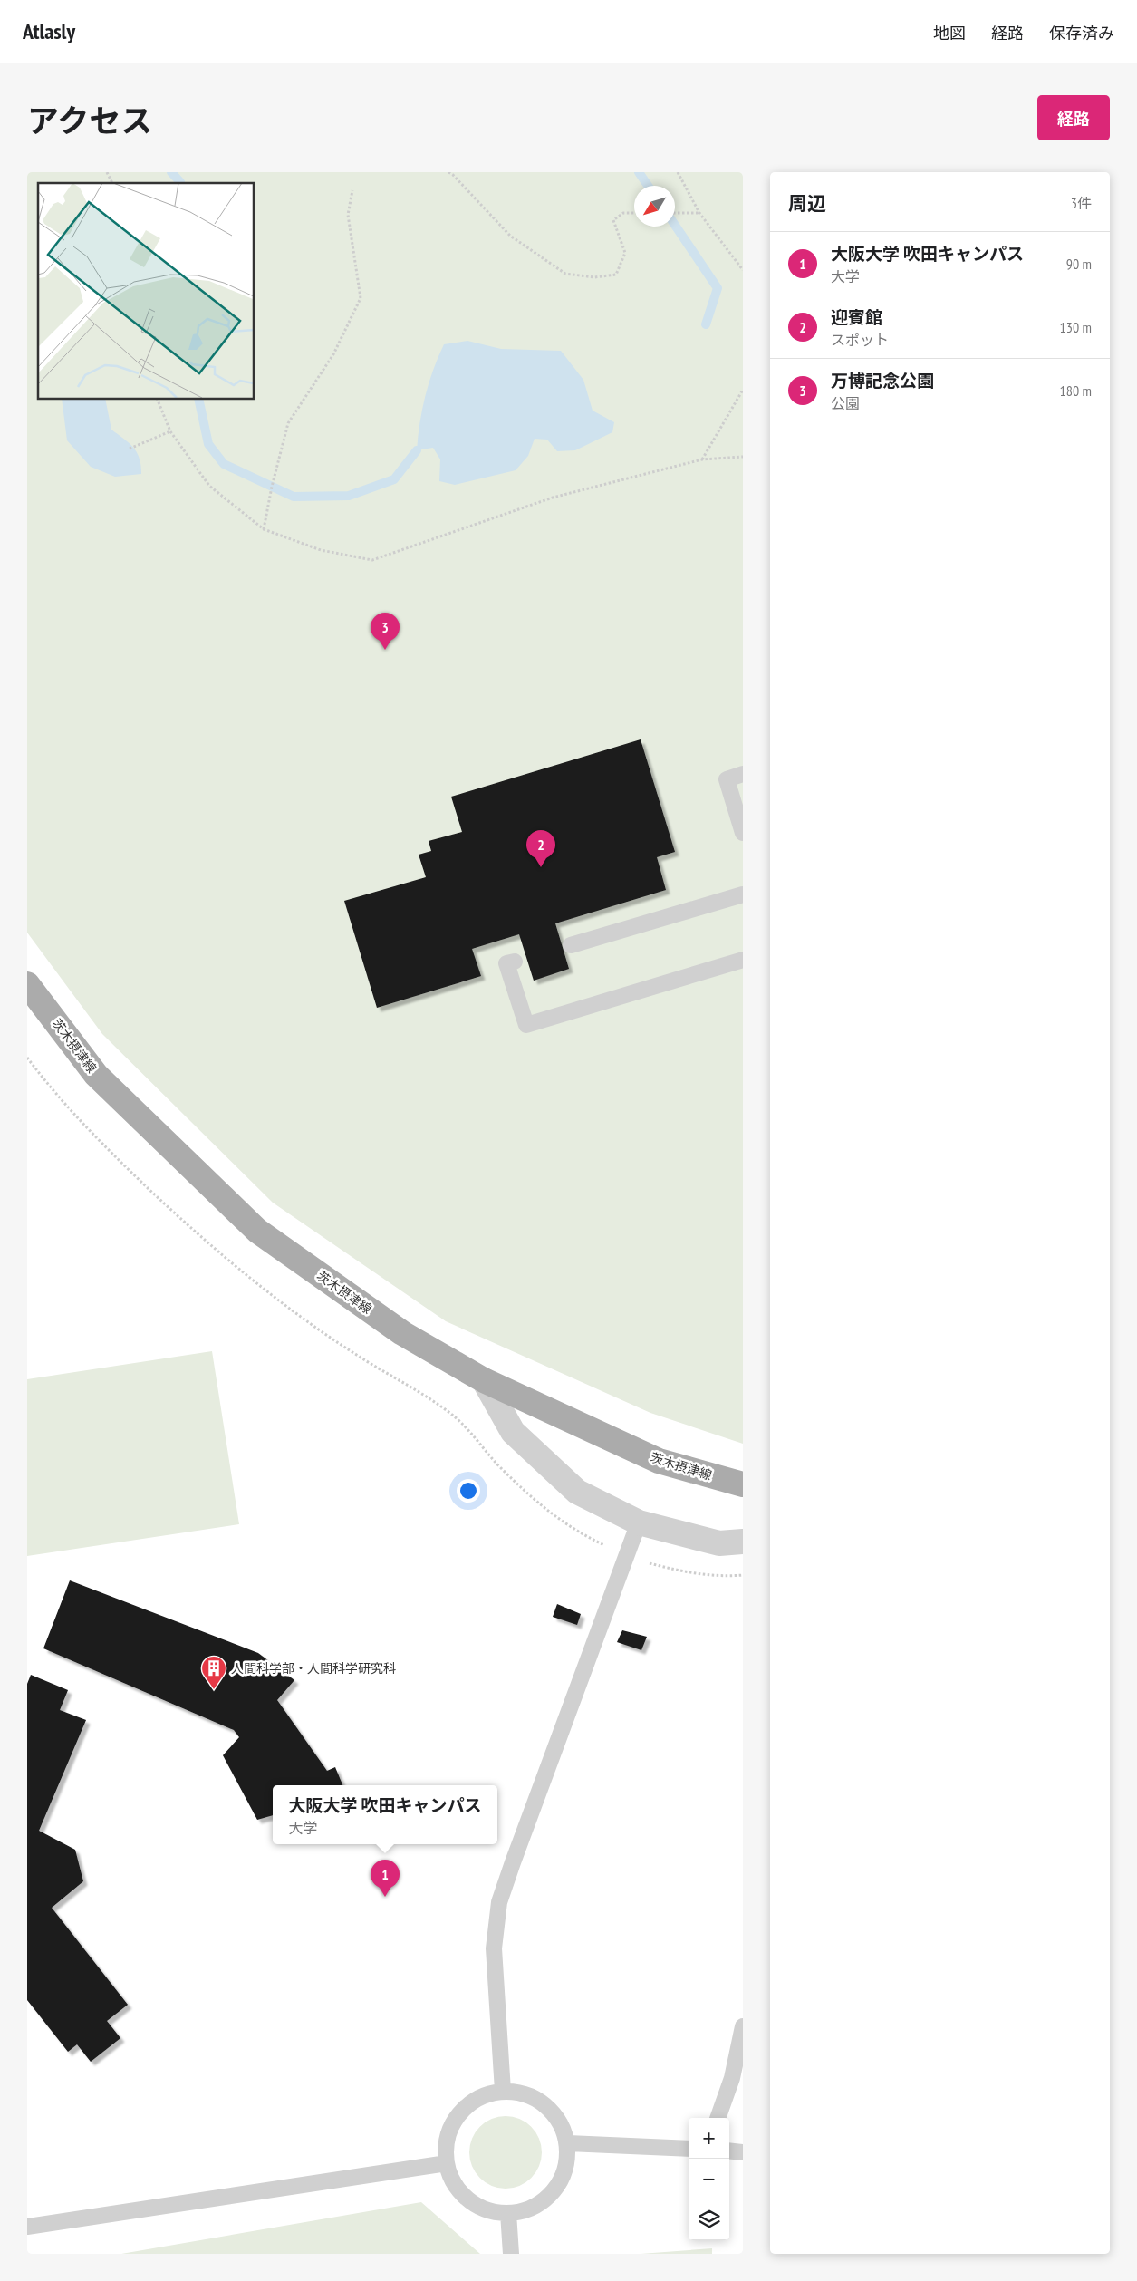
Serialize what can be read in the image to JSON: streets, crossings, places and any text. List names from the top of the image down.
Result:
{
  "streets": {
    "main road": ["茨木摂津線"]
  },
  "places": {
    "building": ["人間科学部・人間科学研究科"]
  },
  "north": "bottom left",
  "page": {
    "header": "Atlasly",
    "nav": ["地図", "経路", "保存済み"],
    "title": "アクセス",
    "buttons": "経路",
    "heading": ["周辺", "3件"],
    "list": [
      {
        "mark": "1",
        "name": "大阪大学 吹田キャンパス",
        "note": "大学",
        "value": "90 m"
      },
      {
        "mark": "2",
        "name": "迎賓館",
        "note": "スポット",
        "value": "130 m"
      },
      {
        "mark": "3",
        "name": "万博記念公園",
        "note": "公園",
        "value": "180 m"
      }
    ],
    "pins": ["3", "2", "1"],
    "popup": ["大阪大学 吹田キャンパス", "大学"],
    "map_buttons": ["+", "−"]
  }
}
